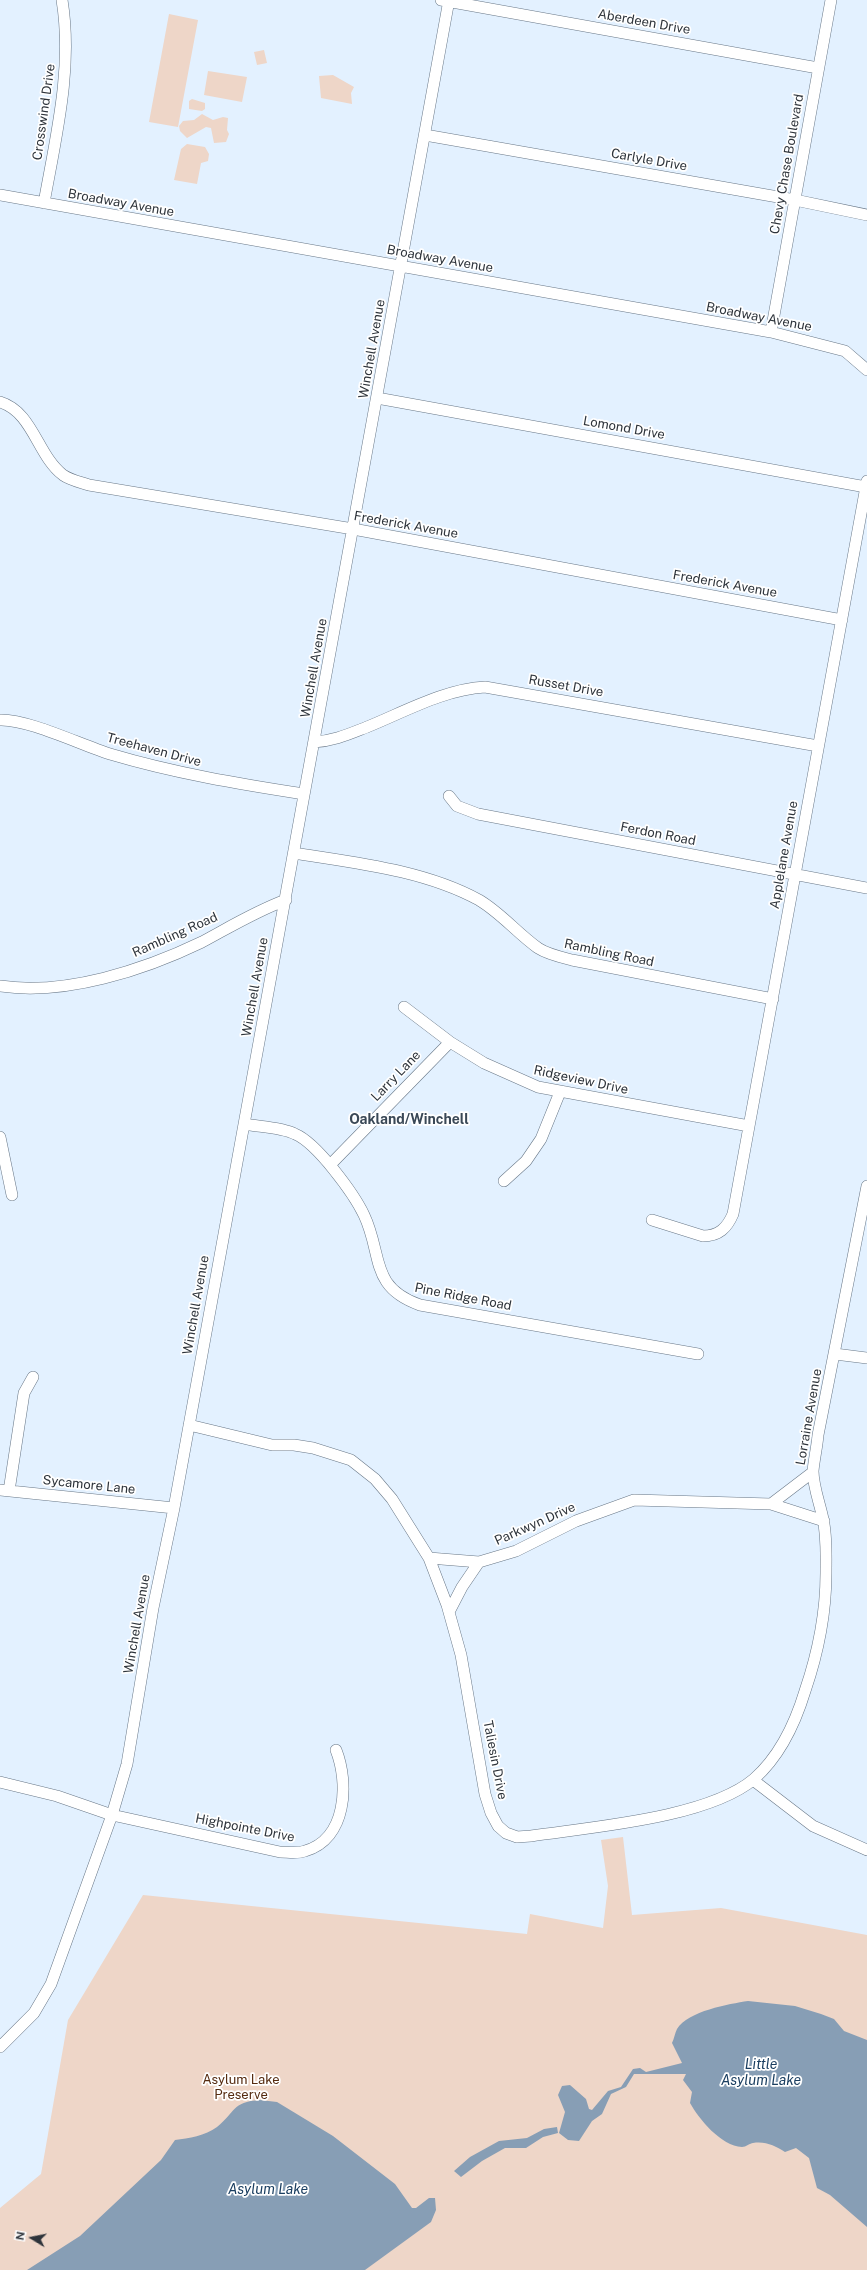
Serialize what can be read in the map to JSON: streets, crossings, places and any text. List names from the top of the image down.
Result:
{
  "streets": {
    "street": [
      "Aberdeen Drive",
      "Crosswind Drive",
      "Carlyle Drive",
      "Chevy Chase Boulevard",
      "Broadway Avenue",
      "Winchell Avenue",
      "Lomond Drive",
      "Frederick Avenue",
      "Russet Drive",
      "Treehaven Drive",
      "Ferdon Road",
      "Applelane Avenue",
      "Rambling Road",
      "Larry Lane",
      "Ridgeview Drive",
      "Pine Ridge Road",
      "Lorraine Avenue",
      "Sycamore Lane",
      "Parkwyn Drive",
      "Taliesin Drive",
      "Highpointe Drive"
    ]
  },
  "crossings": [
    ["Aberdeen Drive", "Chevy Chase Boulevard"],
    ["Aberdeen Drive", "Winchell Avenue"],
    ["Crosswind Drive", "Broadway Avenue"],
    ["Carlyle Drive", "Chevy Chase Boulevard"],
    ["Carlyle Drive", "Winchell Avenue"],
    ["Chevy Chase Boulevard", "Broadway Avenue"],
    ["Broadway Avenue", "Winchell Avenue"],
    ["Winchell Avenue", "Lomond Drive"],
    ["Winchell Avenue", "Frederick Avenue"],
    ["Winchell Avenue", "Russet Drive"],
    ["Winchell Avenue", "Treehaven Drive"],
    ["Winchell Avenue", "Rambling Road"],
    ["Winchell Avenue", "Pine Ridge Road"],
    ["Winchell Avenue", "Sycamore Lane"],
    ["Winchell Avenue", "Highpointe Drive"],
    ["Lomond Drive", "Applelane Avenue"],
    ["Frederick Avenue", "Applelane Avenue"],
    ["Russet Drive", "Applelane Avenue"],
    ["Ferdon Road", "Applelane Avenue"],
    ["Applelane Avenue", "Rambling Road"],
    ["Applelane Avenue", "Ridgeview Drive"],
    ["Larry Lane", "Ridgeview Drive"],
    ["Larry Lane", "Pine Ridge Road"],
    ["Lorraine Avenue", "Parkwyn Drive"],
    ["Lorraine Avenue", "Taliesin Drive"],
    ["Parkwyn Drive", "Taliesin Drive"]
  ],
  "districts": ["Oakland/Winchell"],
  "water": ["Little Asylum Lake", "Asylum Lake"],
  "parks": ["Asylum Lake Preserve"],
  "north": "left"
}
